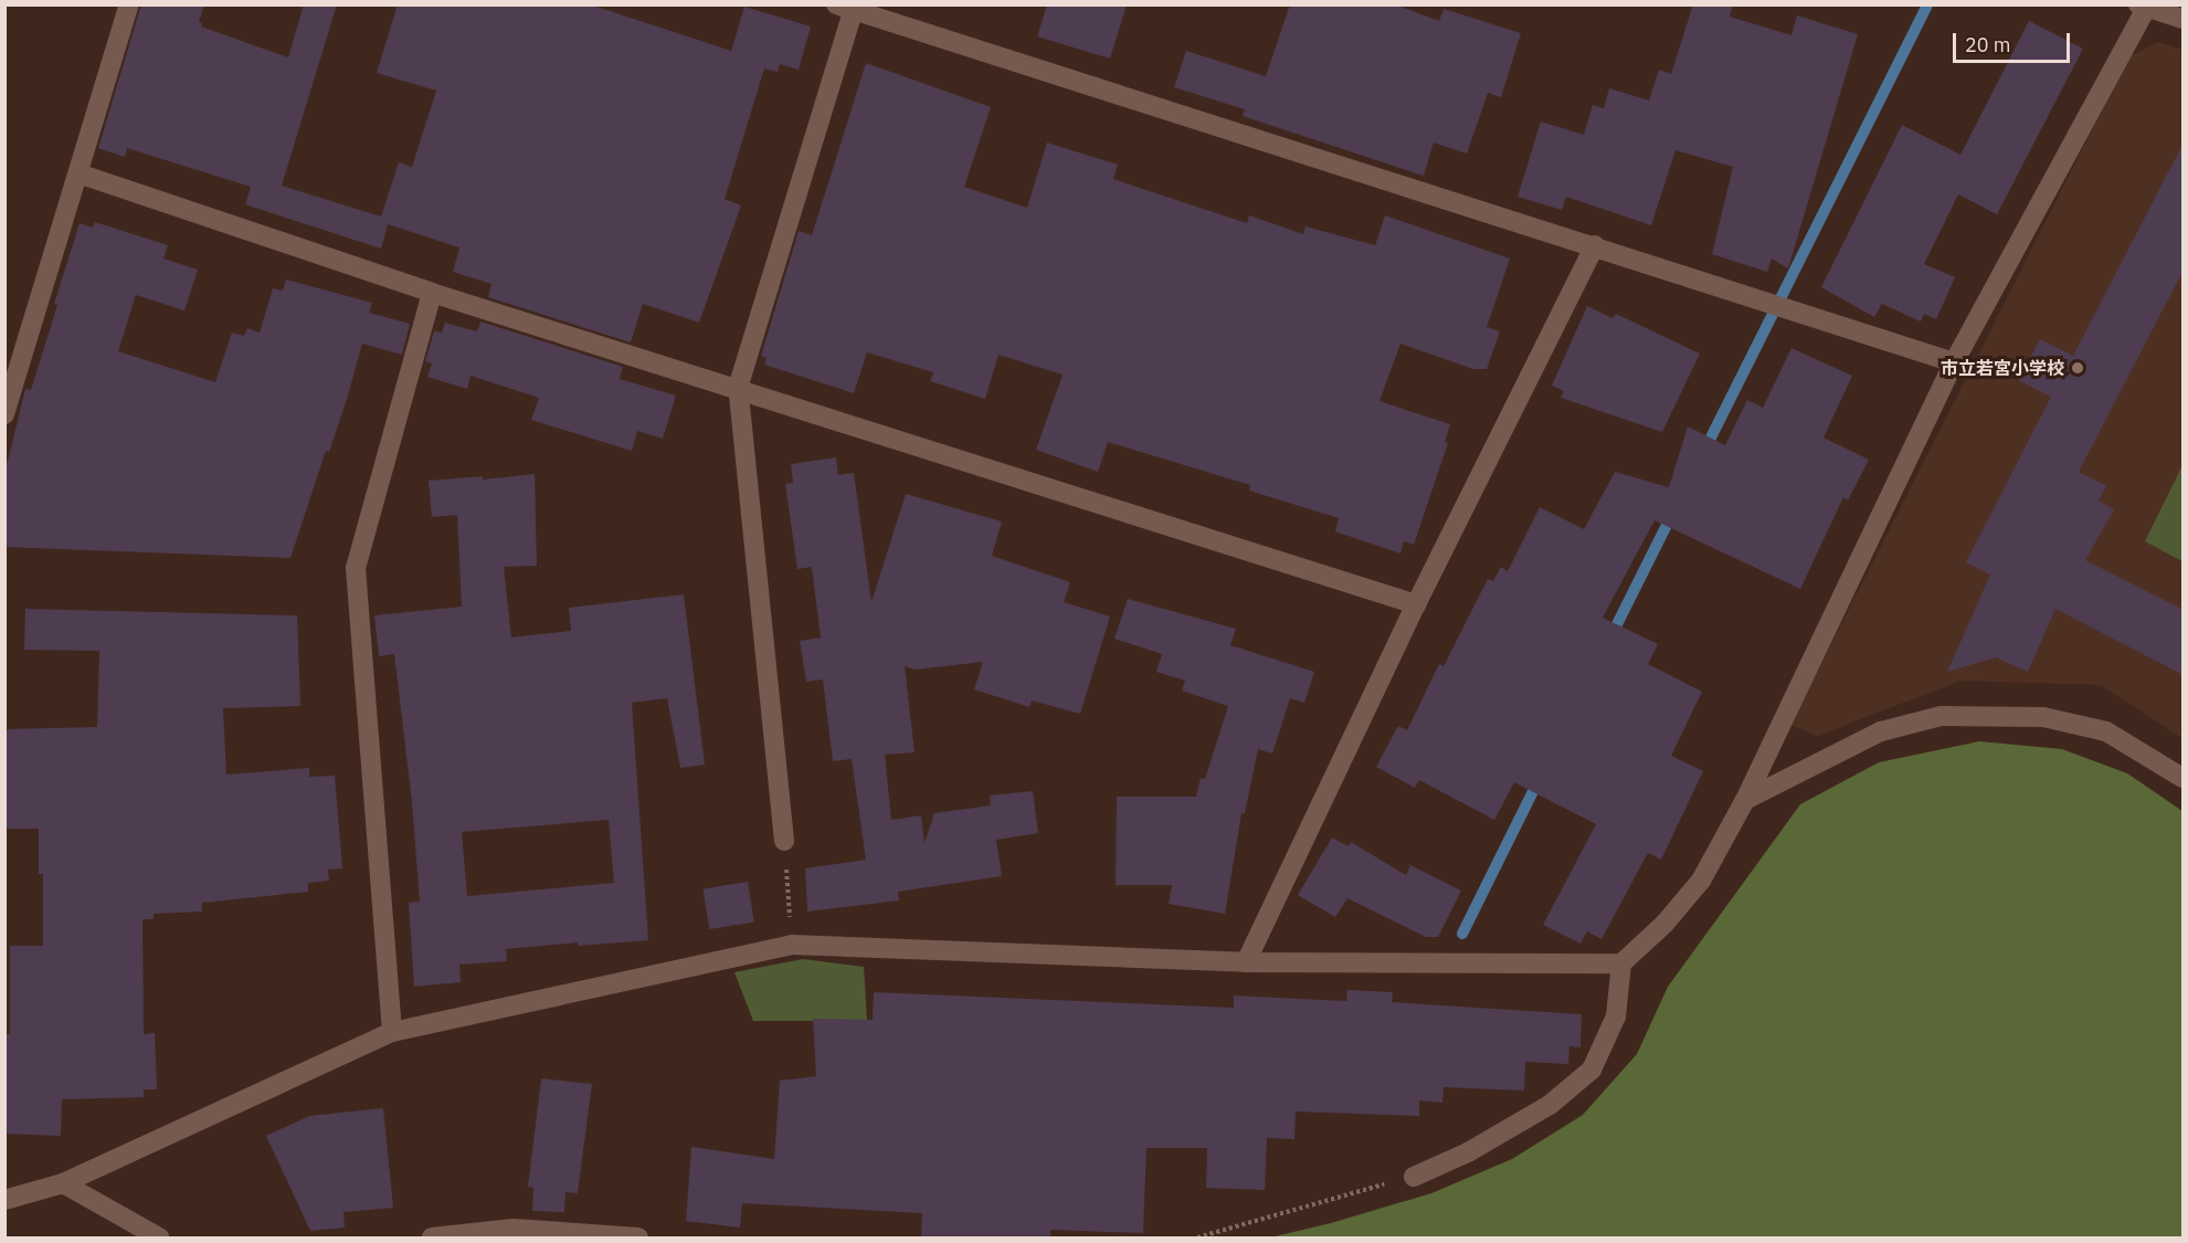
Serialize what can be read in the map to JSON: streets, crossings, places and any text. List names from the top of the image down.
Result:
{
  "places": ["市立若宮小学校"],
  "scale_bar": "20 m"
}
